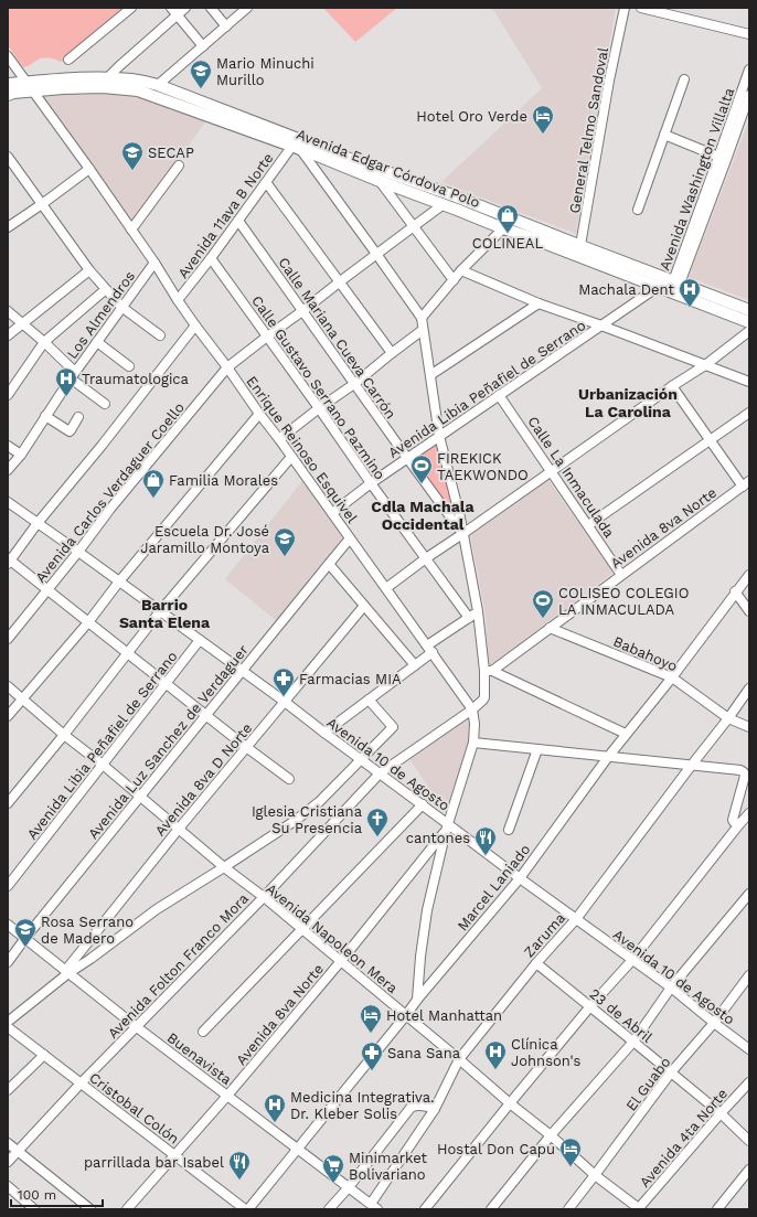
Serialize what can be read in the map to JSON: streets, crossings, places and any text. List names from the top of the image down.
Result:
{
  "streets": {
    "main road": ["Avenida Edgar Córdova Polo"],
    "street": [
      "General Telmo Sandoval",
      "Avenida Washington Villalta",
      "Avenida 11ava B Norte",
      "Los Almendros",
      "Calle Mariana Cueva Carrón",
      "Calle Gustavo Serrano Pazmino",
      "Avenida Libia Peñafiel de Serrano",
      "Enrique Reinoso Esquivel",
      "Calle La Inmaculada",
      "Avenida Carlos Verdaguer Coello",
      "Avenida 8va Norte",
      "Babahoyo",
      "Avenida Luz Sanchez de Verdaguer",
      "Avenida 10 de Agosto",
      "Avenida 8va D Norte",
      "Marcel Laniado",
      "Zaruma",
      "Avenida Napoleon Mera",
      "Avenida Folton Franco Mora",
      "23 de Abril",
      "Buenavista",
      "El Guabo",
      "Cristobal Colón",
      "Avenida 4ta Norte"
    ]
  },
  "crossings": [
    ["General Telmo Sandoval", "Avenida Edgar Córdova Polo"],
    ["Avenida Edgar Córdova Polo", "Avenida Washington Villalta"],
    ["Avenida Edgar Córdova Polo", "Avenida 11ava B Norte"],
    ["Avenida Edgar Córdova Polo", "Avenida Libia Peñafiel de Serrano"],
    ["Avenida Edgar Córdova Polo", "Enrique Reinoso Esquivel"],
    ["Avenida Edgar Córdova Polo", "Avenida Carlos Verdaguer Coello"],
    ["Avenida Washington Villalta", "Avenida Libia Peñafiel de Serrano"],
    ["Avenida 11ava B Norte", "Calle Mariana Cueva Carrón"],
    ["Avenida 11ava B Norte", "Calle Gustavo Serrano Pazmino"],
    ["Avenida 11ava B Norte", "Enrique Reinoso Esquivel"],
    ["Los Almendros", "Enrique Reinoso Esquivel"],
    ["Calle Mariana Cueva Carrón", "Avenida Libia Peñafiel de Serrano"],
    ["Calle Mariana Cueva Carrón", "Avenida Carlos Verdaguer Coello"],
    ["Calle Mariana Cueva Carrón", "Avenida Folton Franco Mora"],
    ["Calle Gustavo Serrano Pazmino", "Avenida Libia Peñafiel de Serrano"],
    ["Calle Gustavo Serrano Pazmino", "Avenida Carlos Verdaguer Coello"],
    ["Avenida Libia Peñafiel de Serrano", "Enrique Reinoso Esquivel"],
    ["Avenida Libia Peñafiel de Serrano", "Calle La Inmaculada"],
    ["Avenida Libia Peñafiel de Serrano", "Avenida 10 de Agosto"],
    ["Avenida Libia Peñafiel de Serrano", "Avenida Napoleon Mera"],
    ["Avenida Libia Peñafiel de Serrano", "Avenida Folton Franco Mora"],
    ["Enrique Reinoso Esquivel", "Avenida Carlos Verdaguer Coello"],
    ["Enrique Reinoso Esquivel", "Avenida 8va Norte"],
    ["Enrique Reinoso Esquivel", "Avenida Luz Sanchez de Verdaguer"],
    ["Enrique Reinoso Esquivel", "Avenida 10 de Agosto"],
    ["Enrique Reinoso Esquivel", "Marcel Laniado"],
    ["Enrique Reinoso Esquivel", "Avenida Folton Franco Mora"],
    ["Calle La Inmaculada", "Avenida 8va Norte"],
    ["Avenida Carlos Verdaguer Coello", "Avenida 10 de Agosto"],
    ["Avenida 8va Norte", "Babahoyo"],
    ["Avenida 8va Norte", "Avenida 10 de Agosto"],
    ["Avenida 8va Norte", "Avenida Napoleon Mera"],
    ["Avenida 8va Norte", "Avenida Folton Franco Mora"],
    ["Avenida 8va Norte", "Buenavista"],
    ["Avenida 8va Norte", "Cristobal Colón"],
    ["Babahoyo", "Marcel Laniado"],
    ["Babahoyo", "Zaruma"],
    ["Avenida Luz Sanchez de Verdaguer", "Avenida 10 de Agosto"],
    ["Avenida Luz Sanchez de Verdaguer", "Avenida Napoleon Mera"],
    ["Avenida Luz Sanchez de Verdaguer", "Buenavista"],
    ["Avenida 10 de Agosto", "Avenida 8va D Norte"],
    ["Avenida 10 de Agosto", "Marcel Laniado"],
    ["Avenida 10 de Agosto", "Zaruma"],
    ["Avenida 10 de Agosto", "Avenida Folton Franco Mora"],
    ["Avenida 10 de Agosto", "El Guabo"],
    ["Avenida 8va D Norte", "Avenida Napoleon Mera"],
    ["Avenida 8va D Norte", "Buenavista"],
    ["Marcel Laniado", "Avenida Napoleon Mera"],
    ["Marcel Laniado", "Buenavista"],
    ["Zaruma", "Avenida Napoleon Mera"],
    ["Zaruma", "23 de Abril"],
    ["Zaruma", "Buenavista"],
    ["Avenida Napoleon Mera", "Avenida Folton Franco Mora"],
    ["Avenida Napoleon Mera", "El Guabo"],
    ["Avenida Napoleon Mera", "Avenida 4ta Norte"],
    ["Avenida Folton Franco Mora", "Buenavista"],
    ["Avenida Folton Franco Mora", "Cristobal Colón"],
    ["23 de Abril", "El Guabo"],
    ["23 de Abril", "Avenida 4ta Norte"]
  ],
  "districts": ["Urbanización La Carolina", "Cdla Machala Occidental", "Barrio Santa Elena"],
  "places": {
    "school or university": [
      "Mario Minuchi Murillo",
      "SECAP",
      "Escuela Dr. José Jaramillo Montoya",
      "Rosa Serrano de Madero"
    ],
    "hotel": ["Hotel Oro Verde", "Hotel Manhattan", "Hostal Don Capu"],
    "shop": ["COLINEAL", "Familia Morales"],
    "hospital": [
      "Machala Dent",
      "Traumatologica",
      "Clínica Johnson's",
      "Medicina Integrativa. Dr. Kleber Solis"
    ],
    "sports": ["FIREKICK TAEKWONDO", "COLISEO COLEGIO LA INMACULADA"],
    "pharmacy": ["Farmacias MIA", "Sana Sana"],
    "church": ["Iglesia Cristiana Su Presencia"],
    "restaurant": ["cantones", "parrillada bar Isabel"],
    "supermarket": ["Minimarket Bolivariano"]
  },
  "scale_bar": "100 m"
}
